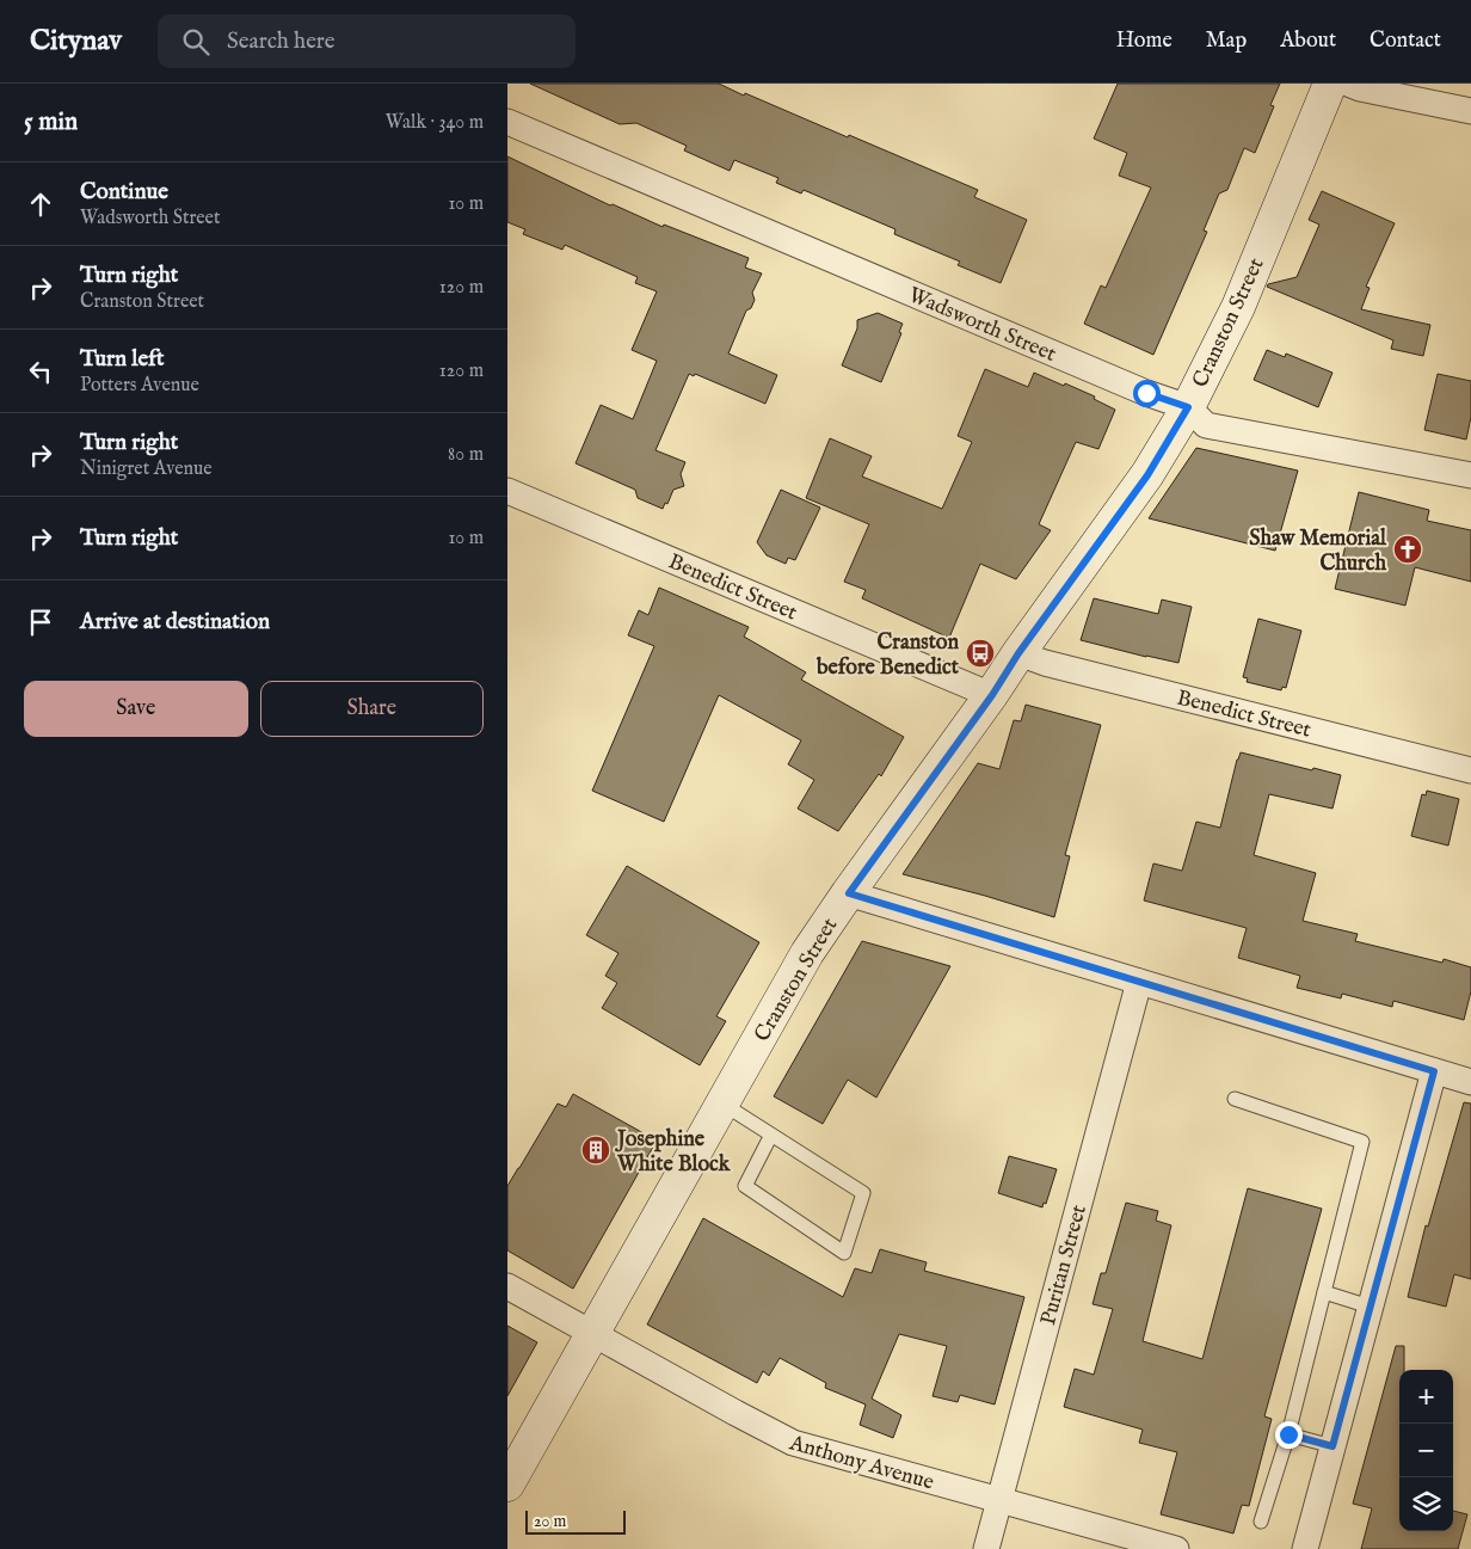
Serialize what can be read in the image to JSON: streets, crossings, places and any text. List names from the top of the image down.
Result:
{
  "streets": {
    "main road": ["Cranston Street"],
    "street": [
      "Wadsworth Street",
      "Benedict Street",
      "Puritan Street",
      "Anthony Avenue"
    ]
  },
  "crossings": [
    ["Cranston Street", "Wadsworth Street"],
    ["Cranston Street", "Benedict Street"],
    ["Cranston Street", "Anthony Avenue"],
    ["Puritan Street", "Anthony Avenue"]
  ],
  "places": {
    "church": ["Shaw Memorial Church"],
    "bus stop": ["Cranston before Benedict"],
    "building": ["Josephine White Block"]
  },
  "scale_bar": "20 m",
  "page": {
    "header": "Citynav",
    "search": "Search here",
    "nav": [
      "Home",
      "Map",
      "About",
      "Contact"
    ],
    "heading": ["5 min", "Walk · 340 m"],
    "list": [
      ["Continue", "Wadsworth Street", "10 m"],
      ["Turn right", "Cranston Street", "120 m"],
      ["Turn left", "Potters Avenue", "120 m"],
      ["Turn right", "Ninigret Avenue", "80 m"],
      ["Turn right", "10 m"],
      "Arrive at destination"
    ],
    "buttons": ["Save", "Share"],
    "map_buttons": ["+", "−"],
    "scale": "20 m"
  }
}
